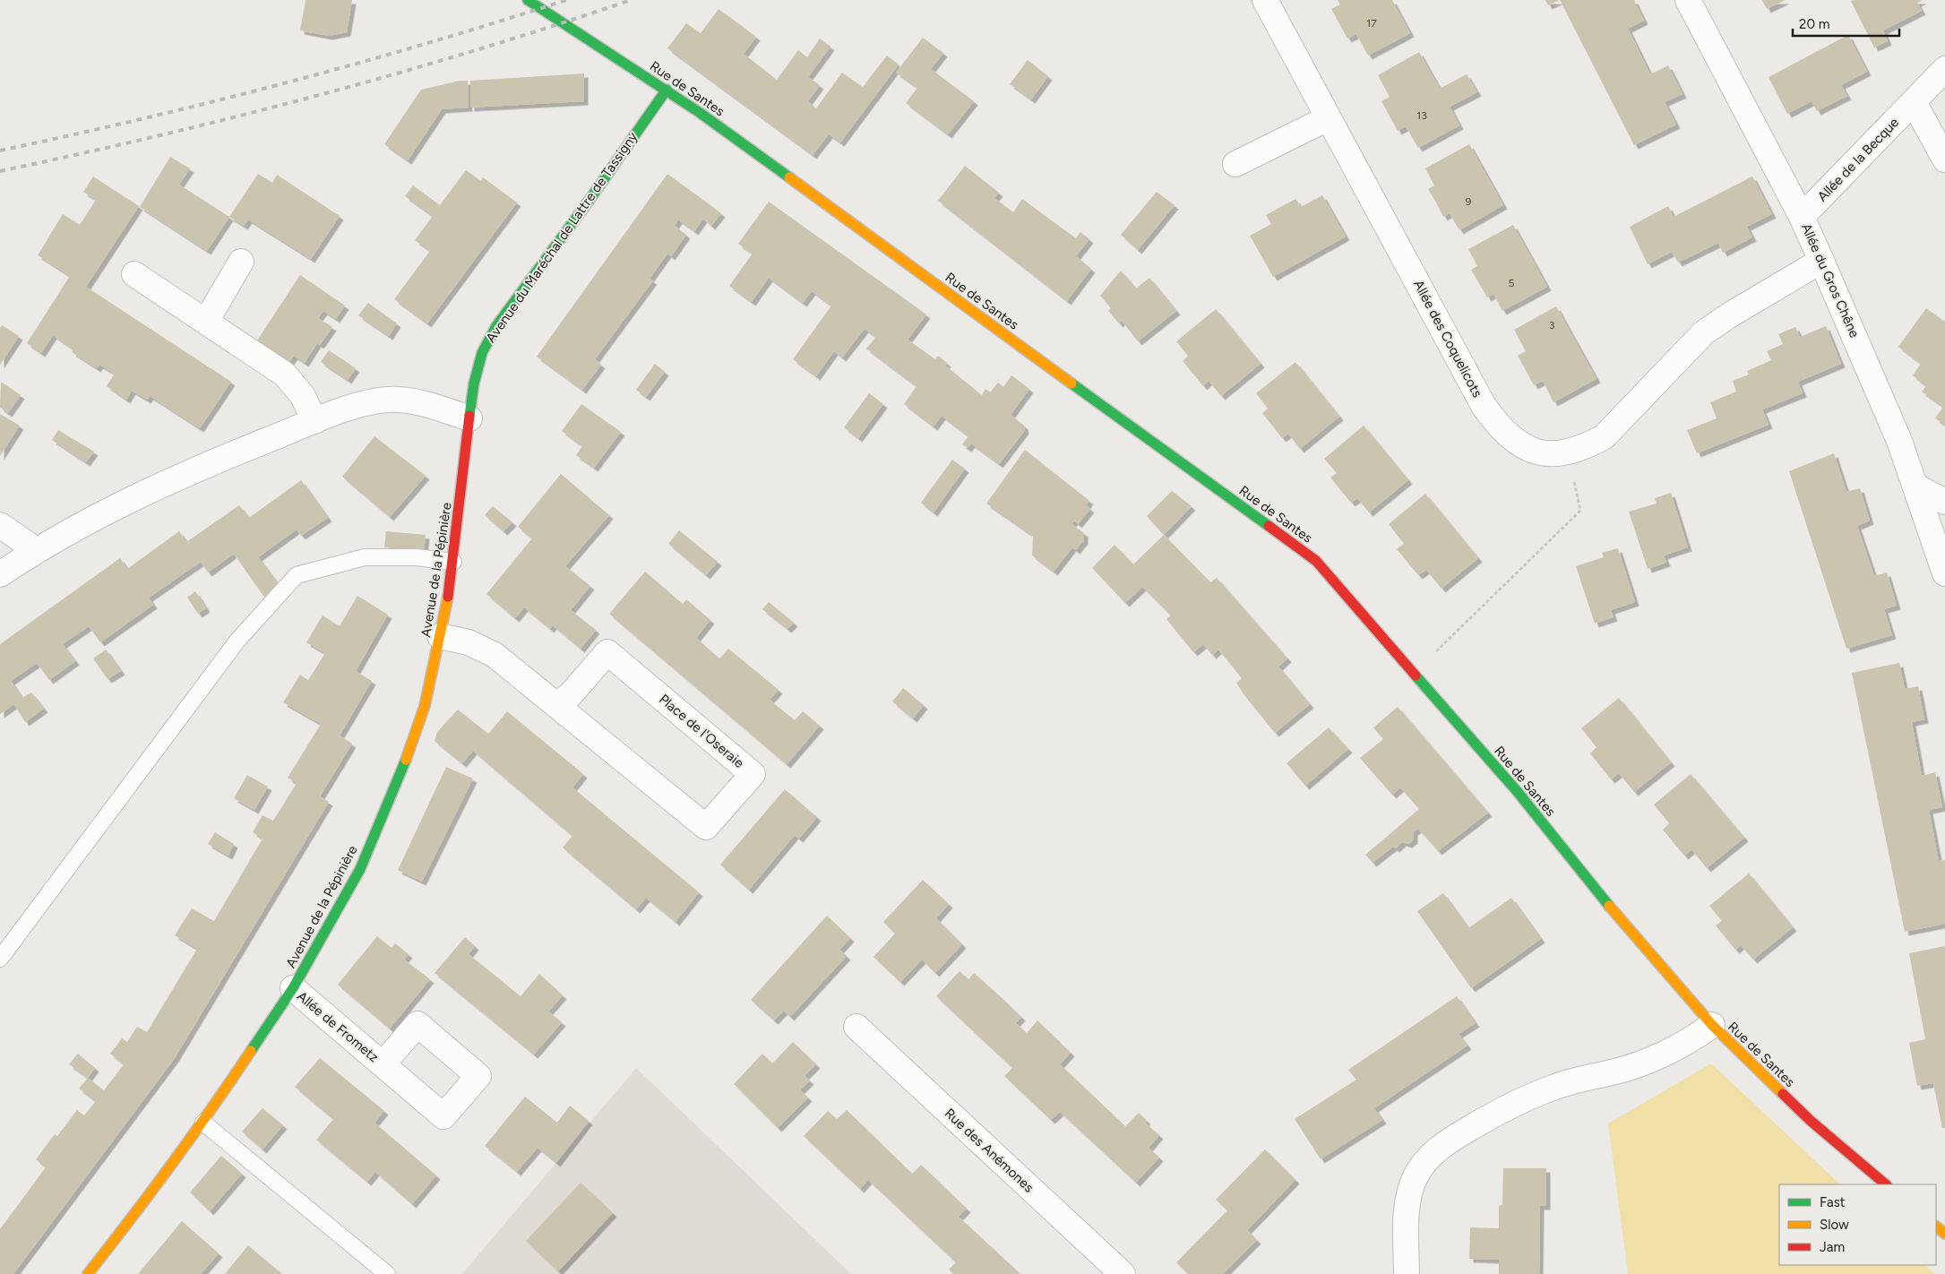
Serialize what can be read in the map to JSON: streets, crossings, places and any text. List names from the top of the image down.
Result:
{
  "streets": {
    "street": [
      "Rue de Santes",
      "Allée de la Becque",
      "Avenue du Maréchal de Lattre de Tassigny",
      "Allée du Gros Chêne",
      "Allée des Coquelicots",
      "Avenue de la Pépinière",
      "Place de l'Oseraie",
      "Allée de Frometz",
      "Rue des Anémones"
    ]
  },
  "crossings": [
    ["Rue de Santes", "Avenue du Maréchal de Lattre de Tassigny"],
    ["Allée de la Becque", "Allée du Gros Chêne"],
    ["Avenue du Maréchal de Lattre de Tassigny", "Avenue de la Pépinière"],
    ["Allée du Gros Chêne", "Allée des Coquelicots"],
    ["Avenue de la Pépinière", "Place de l'Oseraie"],
    ["Avenue de la Pépinière", "Allée de Frometz"]
  ],
  "house_numbers": [
    "17",
    "13",
    "9",
    "5",
    "3"
  ],
  "legend": ["Fast", "Slow", "Jam"],
  "scale_bar": "20 m"
}
